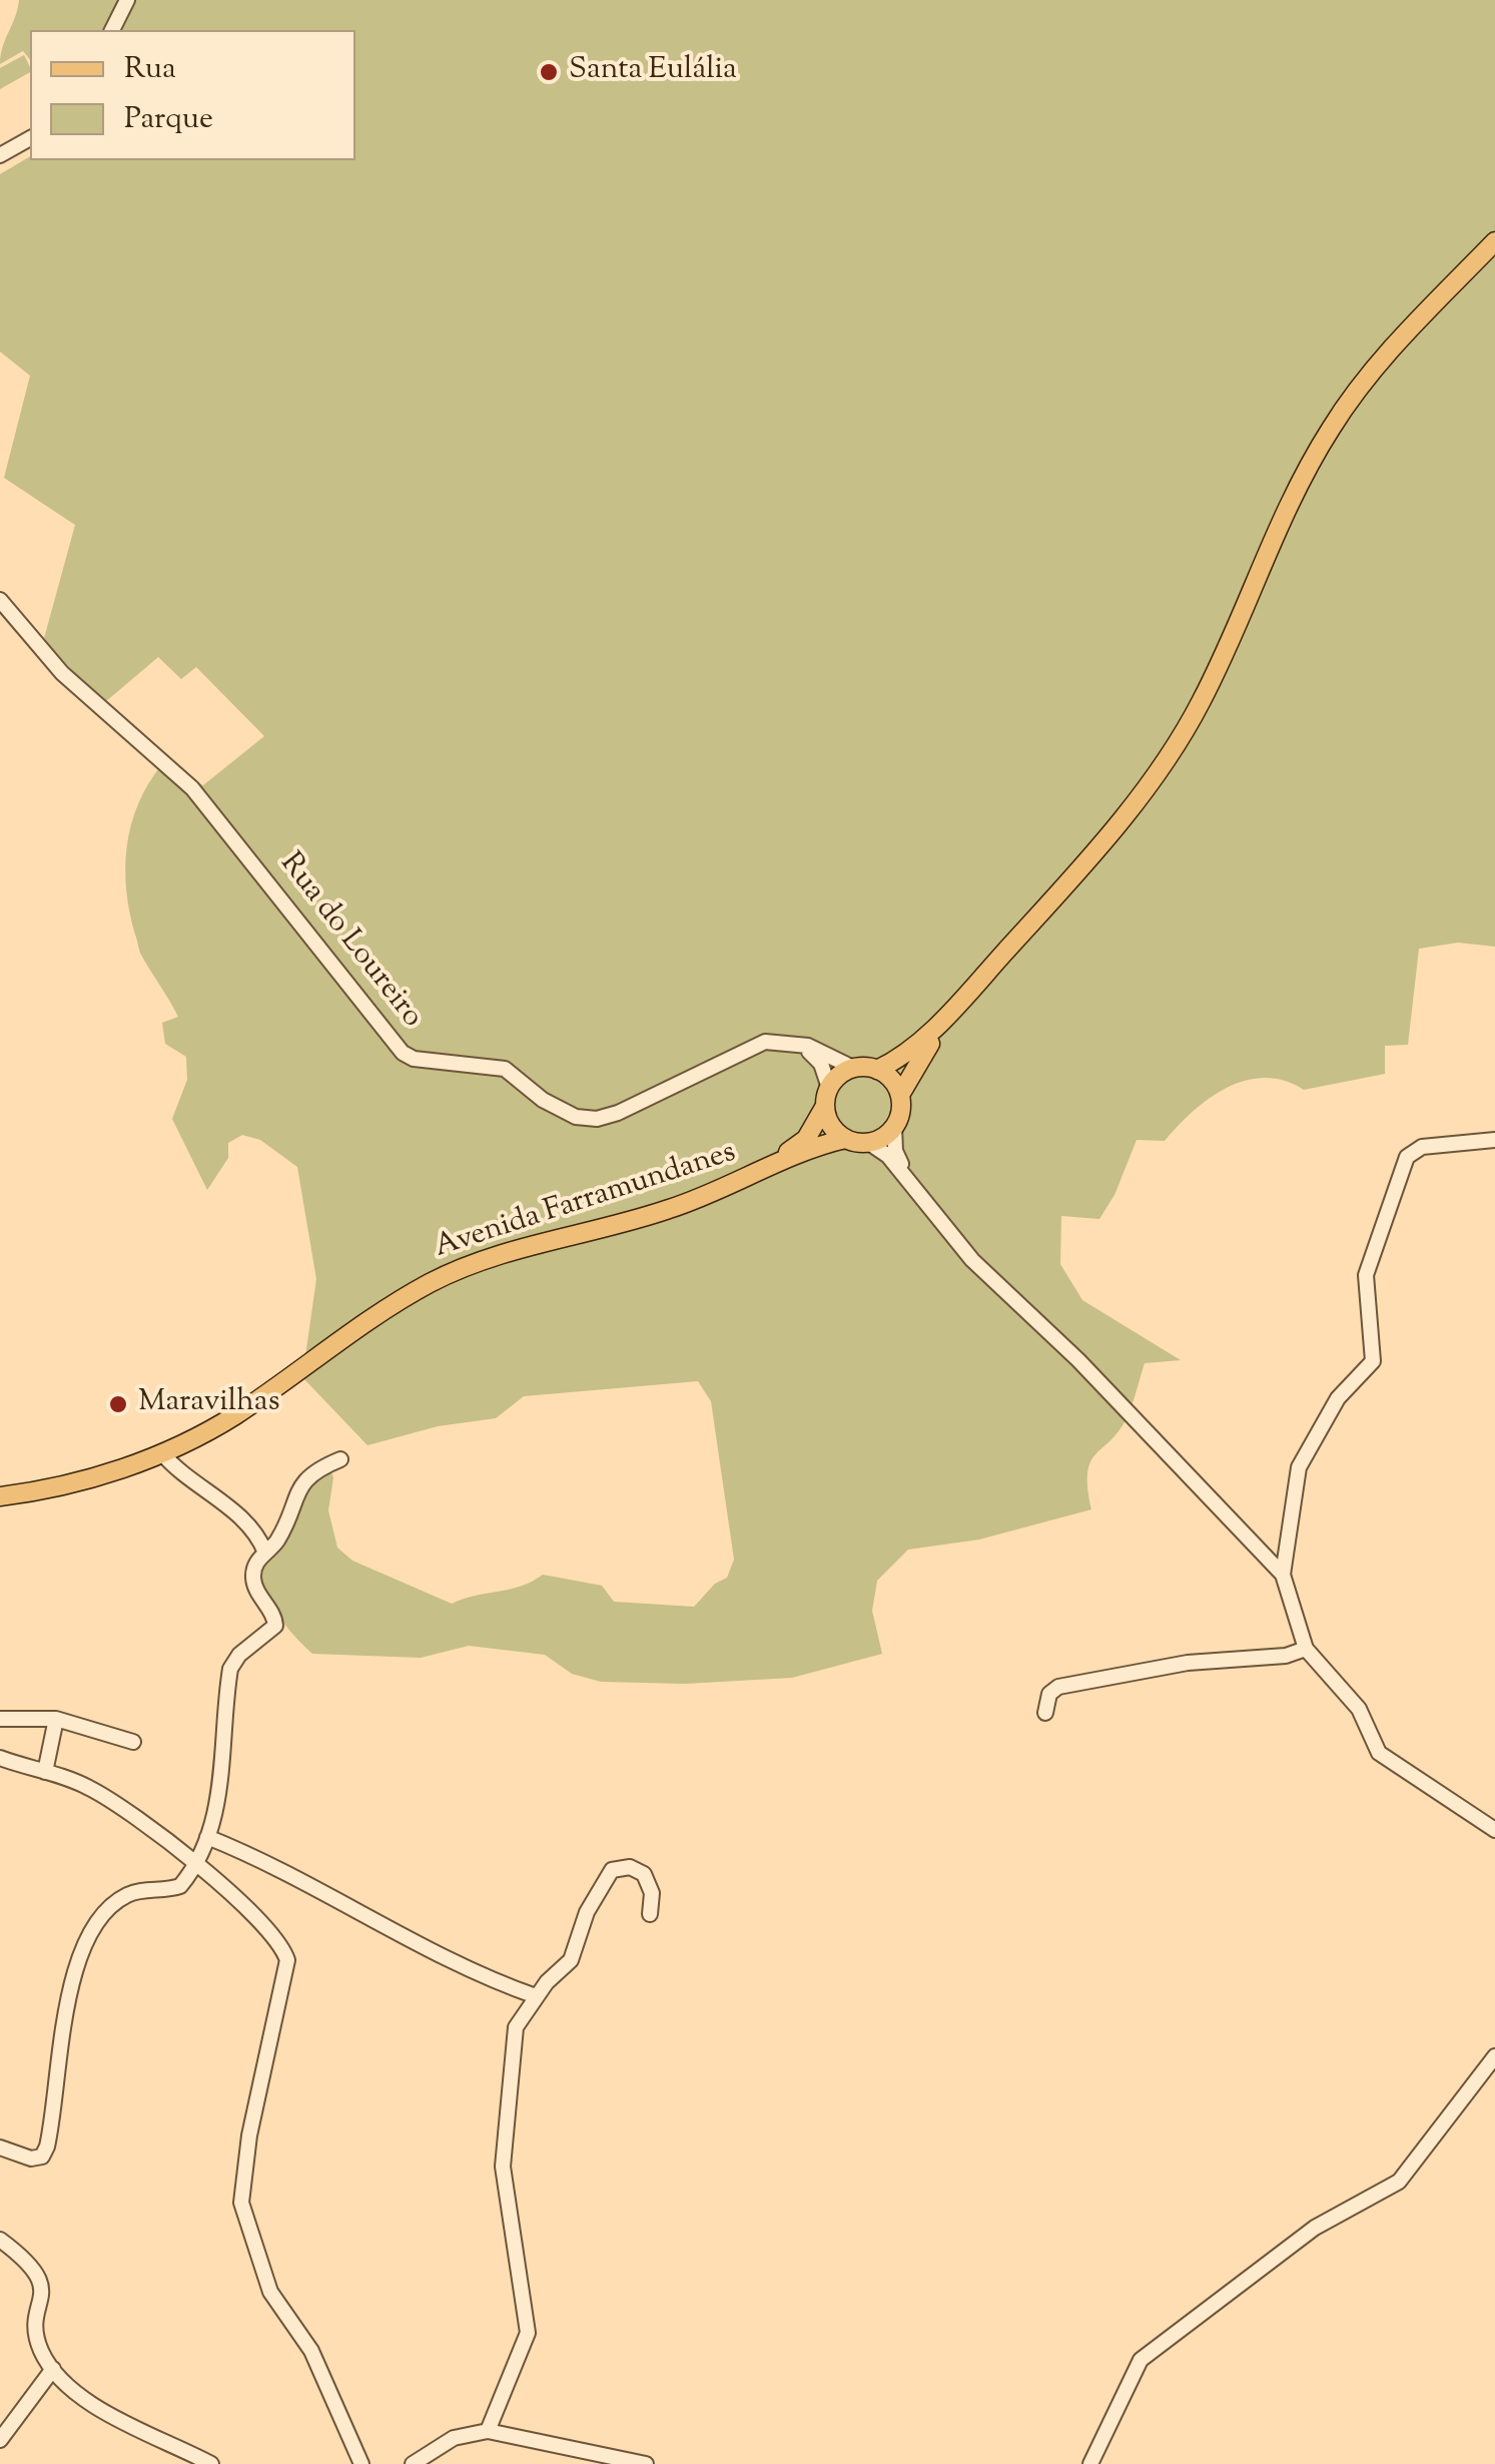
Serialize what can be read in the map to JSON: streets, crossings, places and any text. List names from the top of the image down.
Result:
{
  "streets": {
    "main road": ["Avenida Farramundanes"],
    "street": ["Rua do Loureiro"]
  },
  "places": ["Santa Eulália", "Maravilhas"],
  "legend": ["Rua", "Parque"]
}
